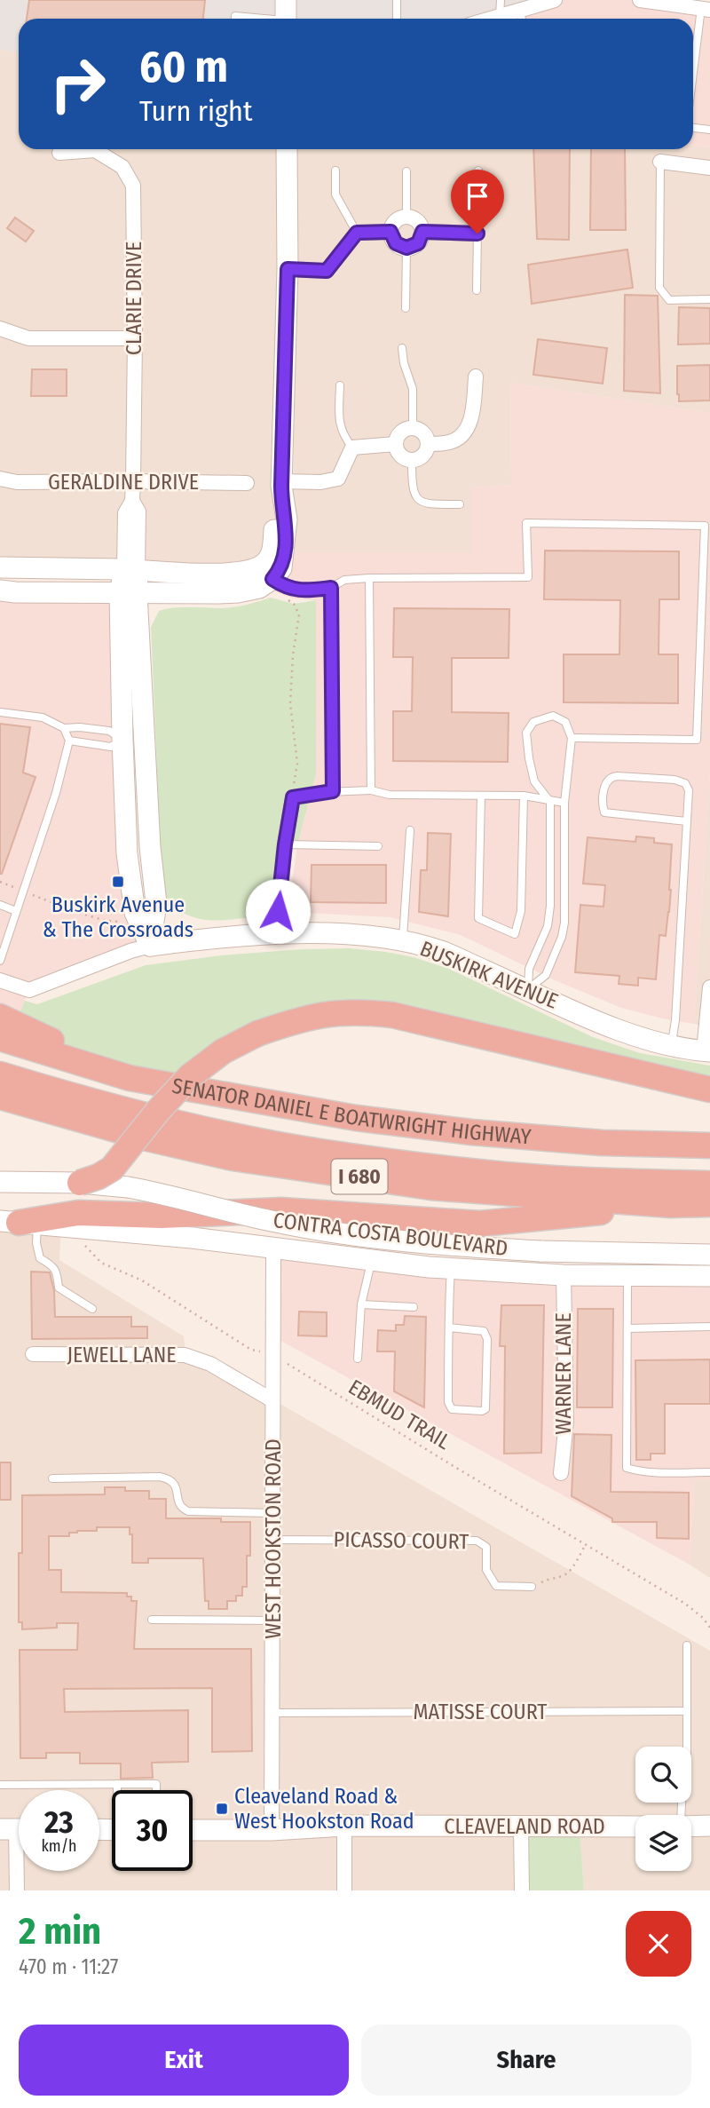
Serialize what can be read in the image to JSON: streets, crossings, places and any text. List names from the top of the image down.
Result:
{
  "streets": {
    "highway": ["SENATOR DANIEL E BOATWRIGHT HIGHWAY", "I 680"],
    "main road": ["BUSKIRK AVENUE", "CONTRA COSTA BOULEVARD", "CLEAVELAND ROAD"],
    "street": [
      "CLARIE DRIVE",
      "GERALDINE DRIVE",
      "JEWELL LANE",
      "WARNER LANE",
      "WEST HOOKSTON ROAD"
    ],
    "lane": ["PICASSO COURT", "MATISSE COURT"],
    "path": ["EBMUD TRAIL"]
  },
  "crossings": [
    ["CLARIE DRIVE", "GERALDINE DRIVE"],
    ["CONTRA COSTA BOULEVARD", "WARNER LANE"],
    ["CONTRA COSTA BOULEVARD", "EBMUD TRAIL"],
    ["CONTRA COSTA BOULEVARD", "WEST HOOKSTON ROAD"],
    ["JEWELL LANE", "WEST HOOKSTON ROAD"],
    ["EBMUD TRAIL", "WEST HOOKSTON ROAD"],
    ["WEST HOOKSTON ROAD", "PICASSO COURT"],
    ["WEST HOOKSTON ROAD", "MATISSE COURT"],
    ["WEST HOOKSTON ROAD", "CLEAVELAND ROAD"]
  ],
  "places": {
    "transit": ["Buskirk Avenue & The Crossroads", "Cleaveland Road & West Hookston Road"]
  },
  "page": {
    "turn": ["60 m", "Turn right"],
    "speed": "23 km/h",
    "limit": "30",
    "heading": ["2 min", "470 m · 11:27"],
    "buttons": ["Exit", "Share"]
  }
}
